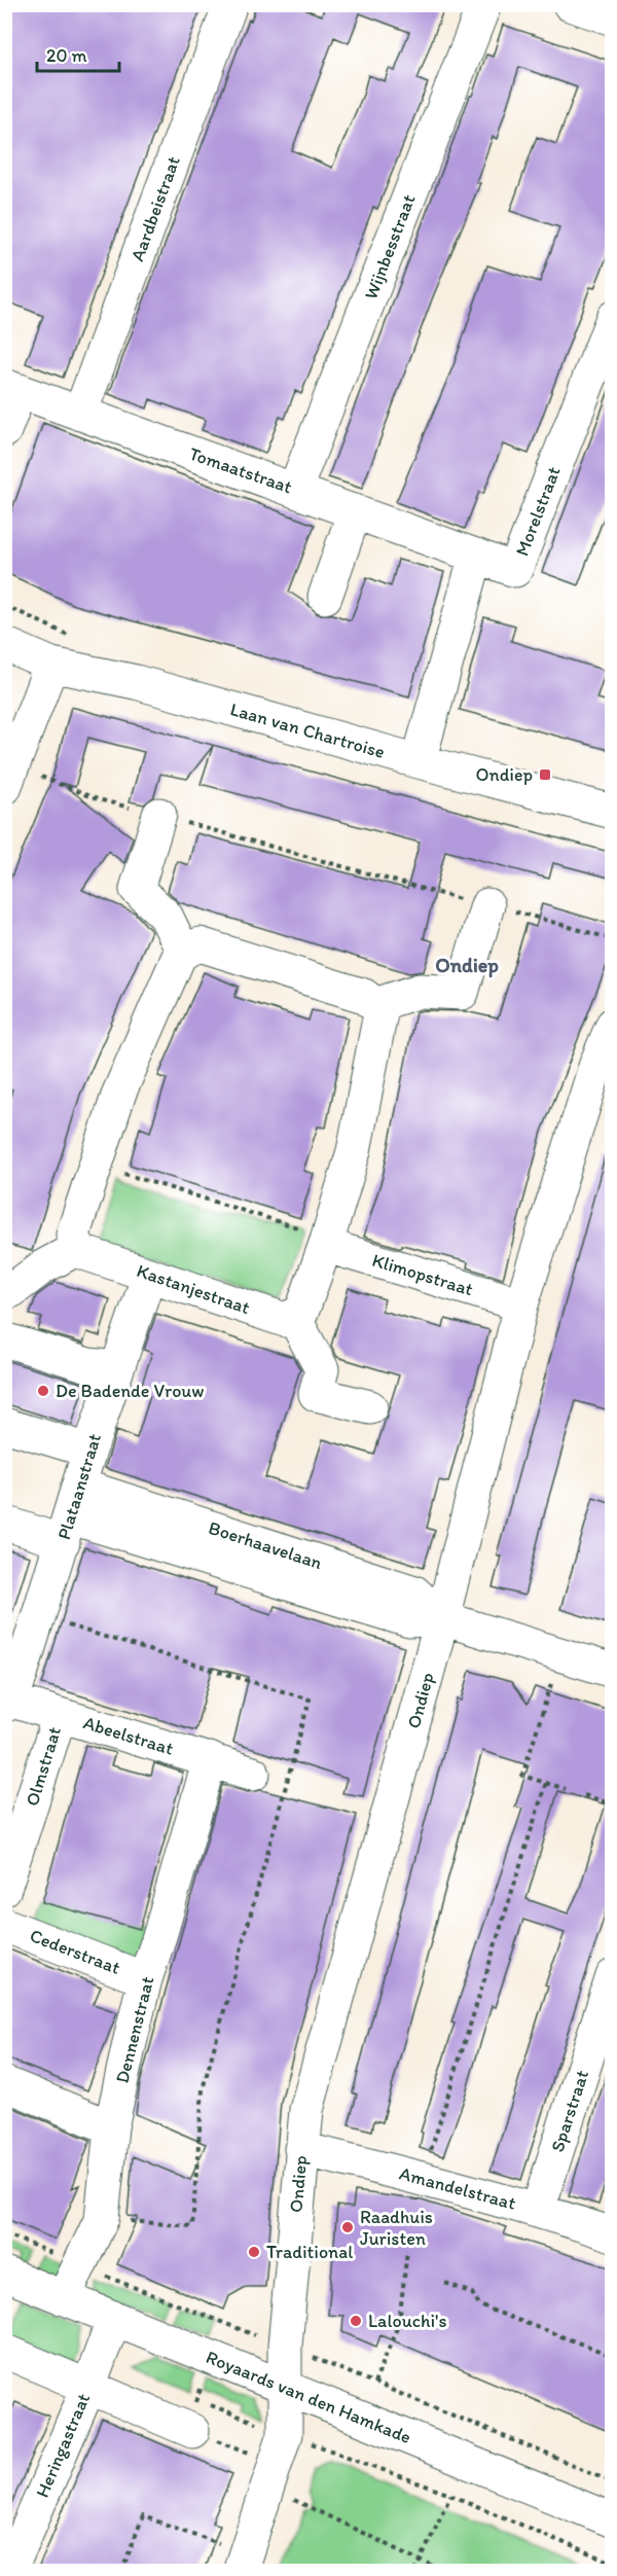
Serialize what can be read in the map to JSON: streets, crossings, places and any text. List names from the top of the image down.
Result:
{
  "streets": {
    "street": [
      "Aardbeistraat",
      "Wijnbesstraat",
      "Tomaatstraat",
      "Morelstraat",
      "Laan van Chartroise",
      "Klimopstraat",
      "Kastanjestraat",
      "Plataanstraat",
      "Boerhaavelaan",
      "Ondiep",
      "Abeelstraat",
      "Olmstraat",
      "Cederstraat",
      "Dennenstraat",
      "Sparstraat",
      "Amandelstraat",
      "Royaards van den Hamkade",
      "Heringastraat"
    ]
  },
  "crossings": [
    ["Aardbeistraat", "Tomaatstraat"],
    ["Wijnbesstraat", "Tomaatstraat"],
    ["Tomaatstraat", "Morelstraat"],
    ["Klimopstraat", "Ondiep"],
    ["Kastanjestraat", "Plataanstraat"],
    ["Plataanstraat", "Boerhaavelaan"],
    ["Plataanstraat", "Abeelstraat"],
    ["Boerhaavelaan", "Ondiep"],
    ["Ondiep", "Amandelstraat"],
    ["Ondiep", "Royaards van den Hamkade"],
    ["Abeelstraat", "Olmstraat"],
    ["Abeelstraat", "Dennenstraat"],
    ["Cederstraat", "Dennenstraat"],
    ["Dennenstraat", "Royaards van den Hamkade"],
    ["Sparstraat", "Amandelstraat"],
    ["Royaards van den Hamkade", "Heringastraat"]
  ],
  "districts": ["Ondiep"],
  "places": {
    "transit": ["Ondiep"],
    "other": [
      "De Badende Vrouw",
      "Raadhuis Juristen",
      "Traditional",
      "Lalouchi's"
    ]
  },
  "scale_bar": "20 m"
}
